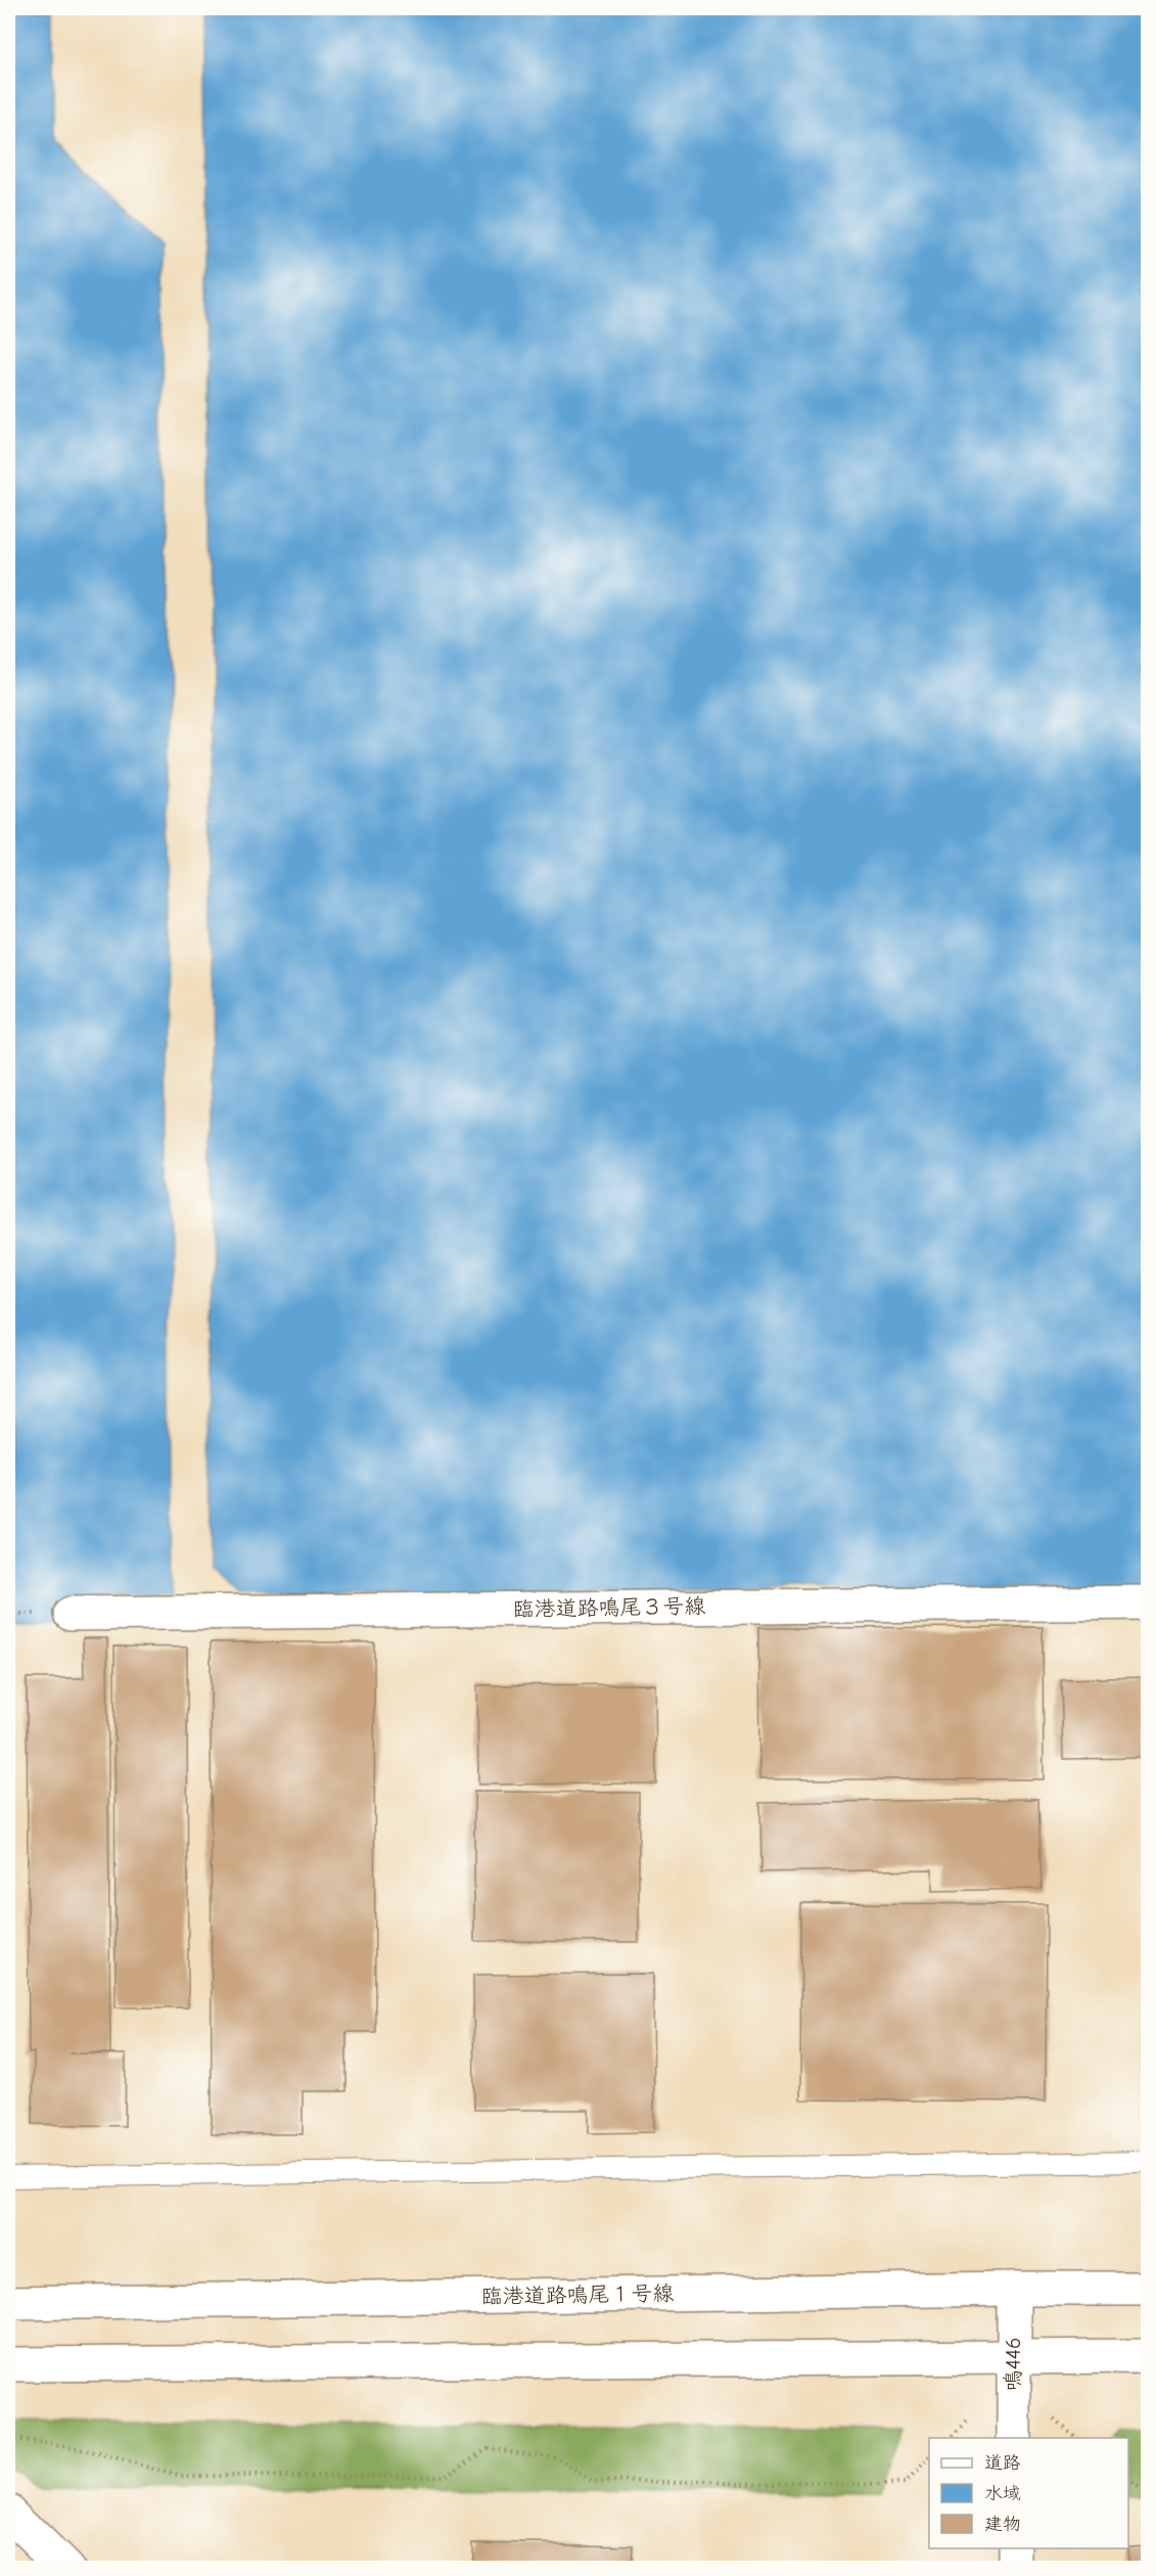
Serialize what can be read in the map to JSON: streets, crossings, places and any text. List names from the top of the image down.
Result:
{
  "streets": {
    "main road": ["臨港道路鳴尾３号線", "臨港道路鳴尾１号線", "鳴446"]
  },
  "crossings": [
    ["臨港道路鳴尾１号線", "鳴446"]
  ],
  "legend": ["道路", "水域", "建物"]
}
